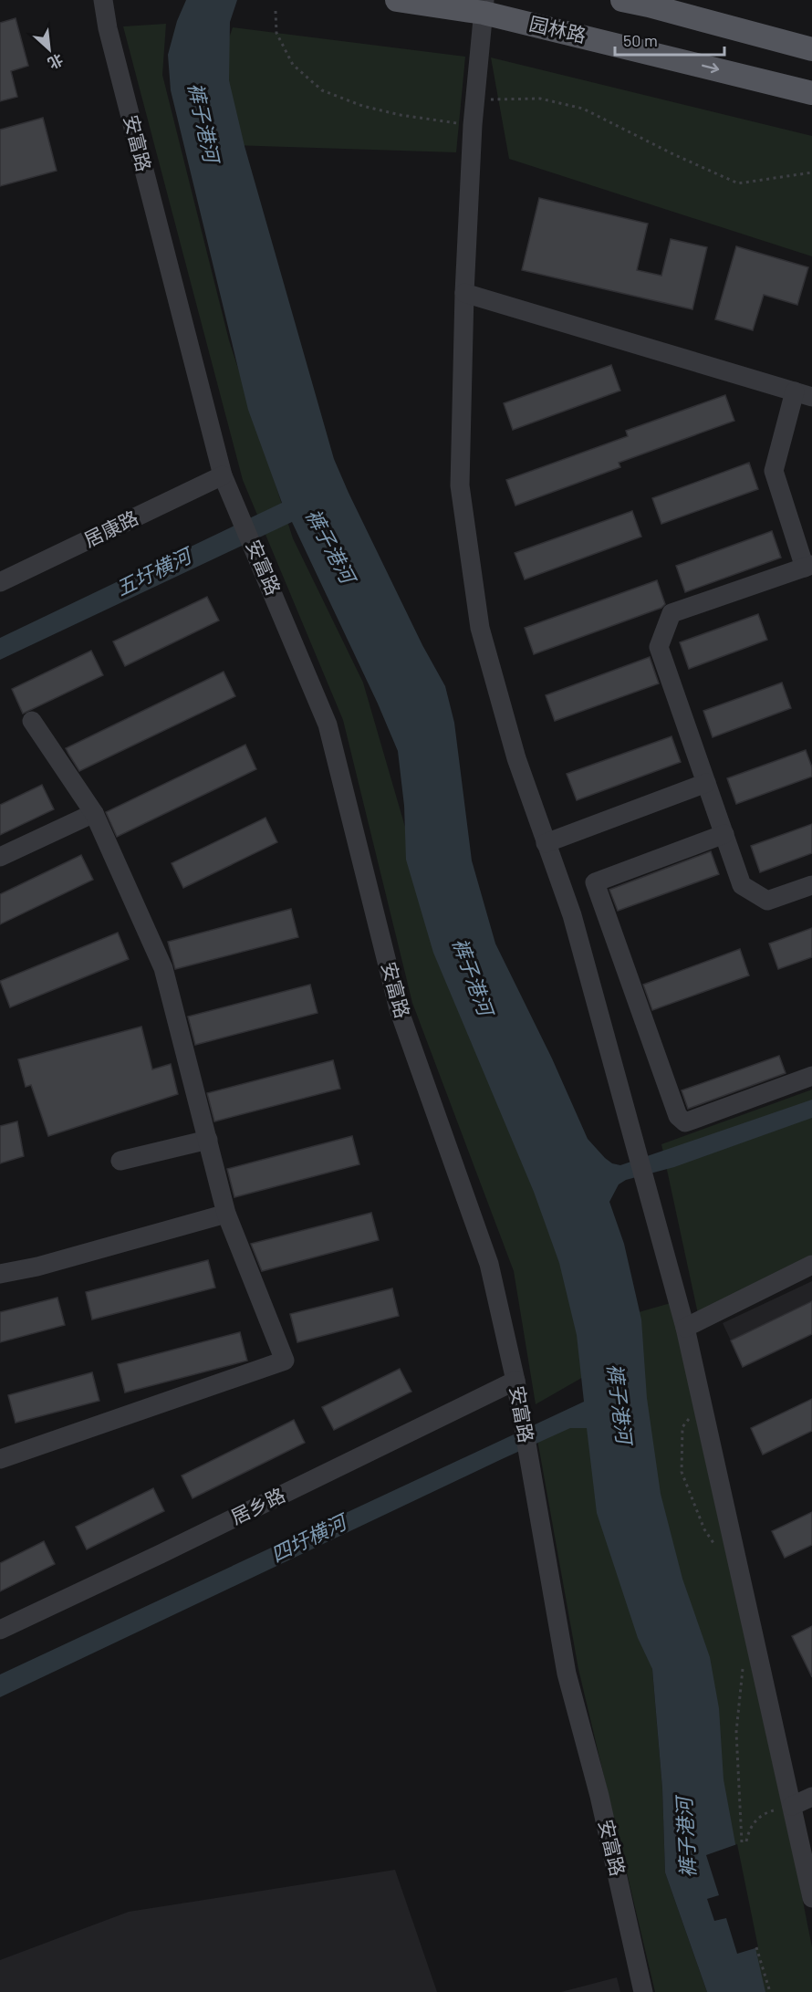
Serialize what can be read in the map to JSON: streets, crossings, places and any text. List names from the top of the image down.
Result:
{
  "streets": {
    "main road": ["园林路"],
    "street": ["安富路", "居康路", "居乡路"]
  },
  "crossings": [
    ["安富路", "居康路"],
    ["安富路", "居乡路"]
  ],
  "water": ["裤子港河", "五圩横河", "四圩横河"],
  "scale_bar": "50 m",
  "north": "bottom right"
}
